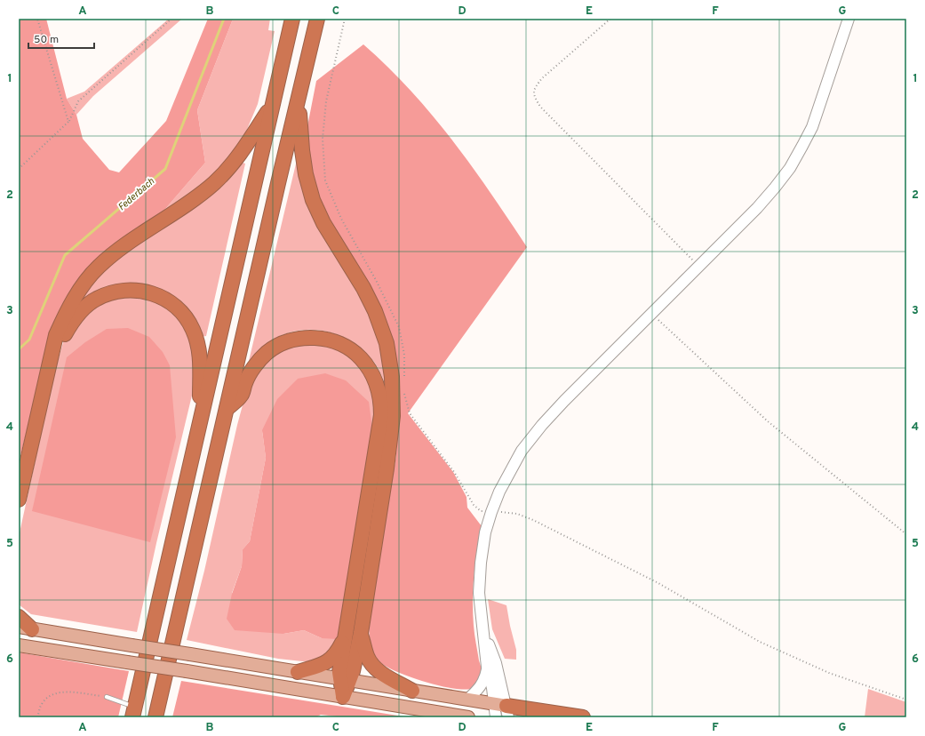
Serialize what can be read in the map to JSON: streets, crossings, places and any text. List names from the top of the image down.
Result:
{
  "water": ["Federbach"],
  "scale_bar": "50 m",
  "grid": {
    "columns": [
      "A",
      "B",
      "C",
      "D",
      "E",
      "F",
      "G"
    ],
    "rows": [
      "1",
      "2",
      "3",
      "4",
      "5",
      "6"
    ]
  }
}
